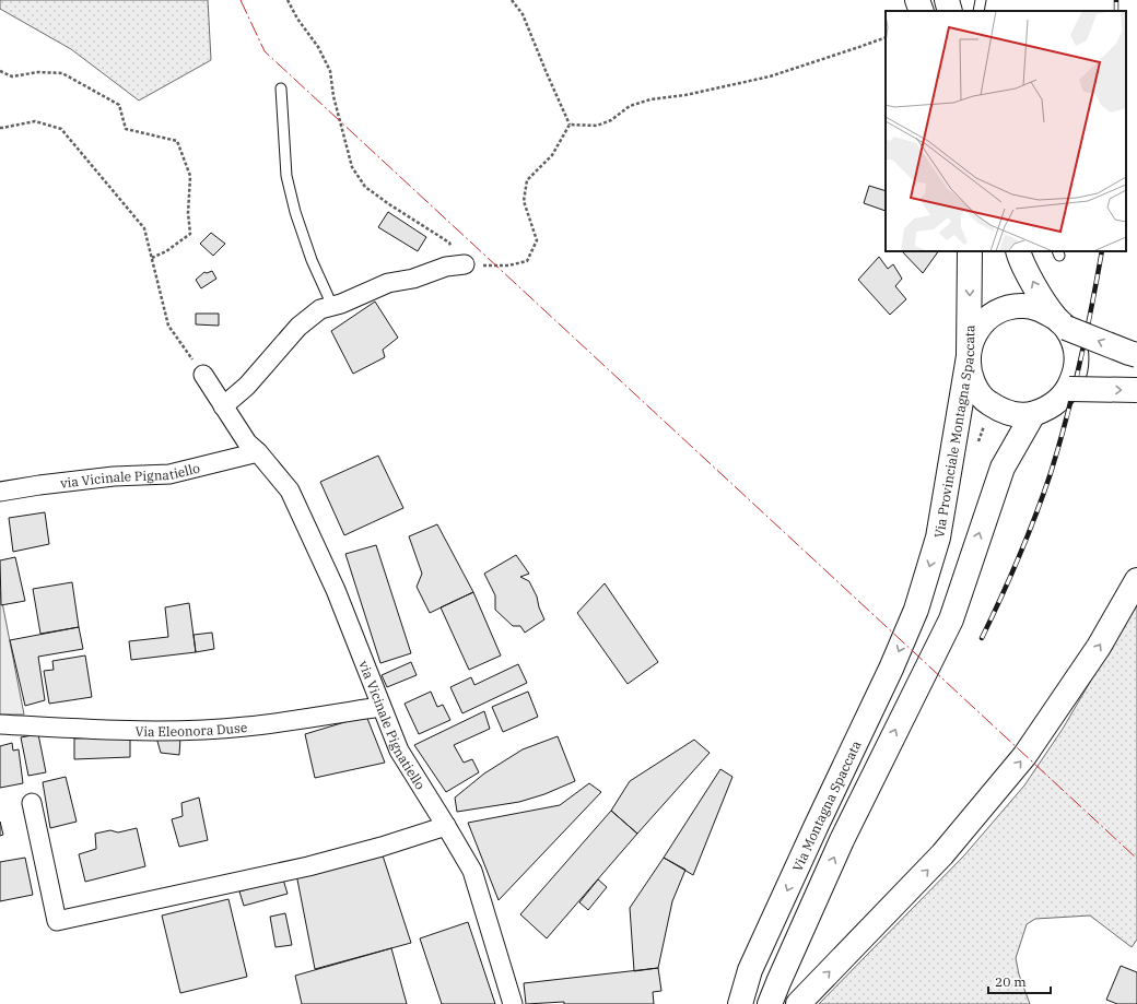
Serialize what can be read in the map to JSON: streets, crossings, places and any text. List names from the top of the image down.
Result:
{
  "streets": {
    "main road": ["Via Provinciale Montagna Spaccata", "Via Montagna Spaccata"],
    "street": ["via Vicinale Pignatiello", "Via Eleonora Duse"]
  },
  "crossings": [
    ["Via Provinciale Montagna Spaccata", "Via Montagna Spaccata"],
    ["via Vicinale Pignatiello", "Via Eleonora Duse"]
  ],
  "scale_bar": "20 m"
}
